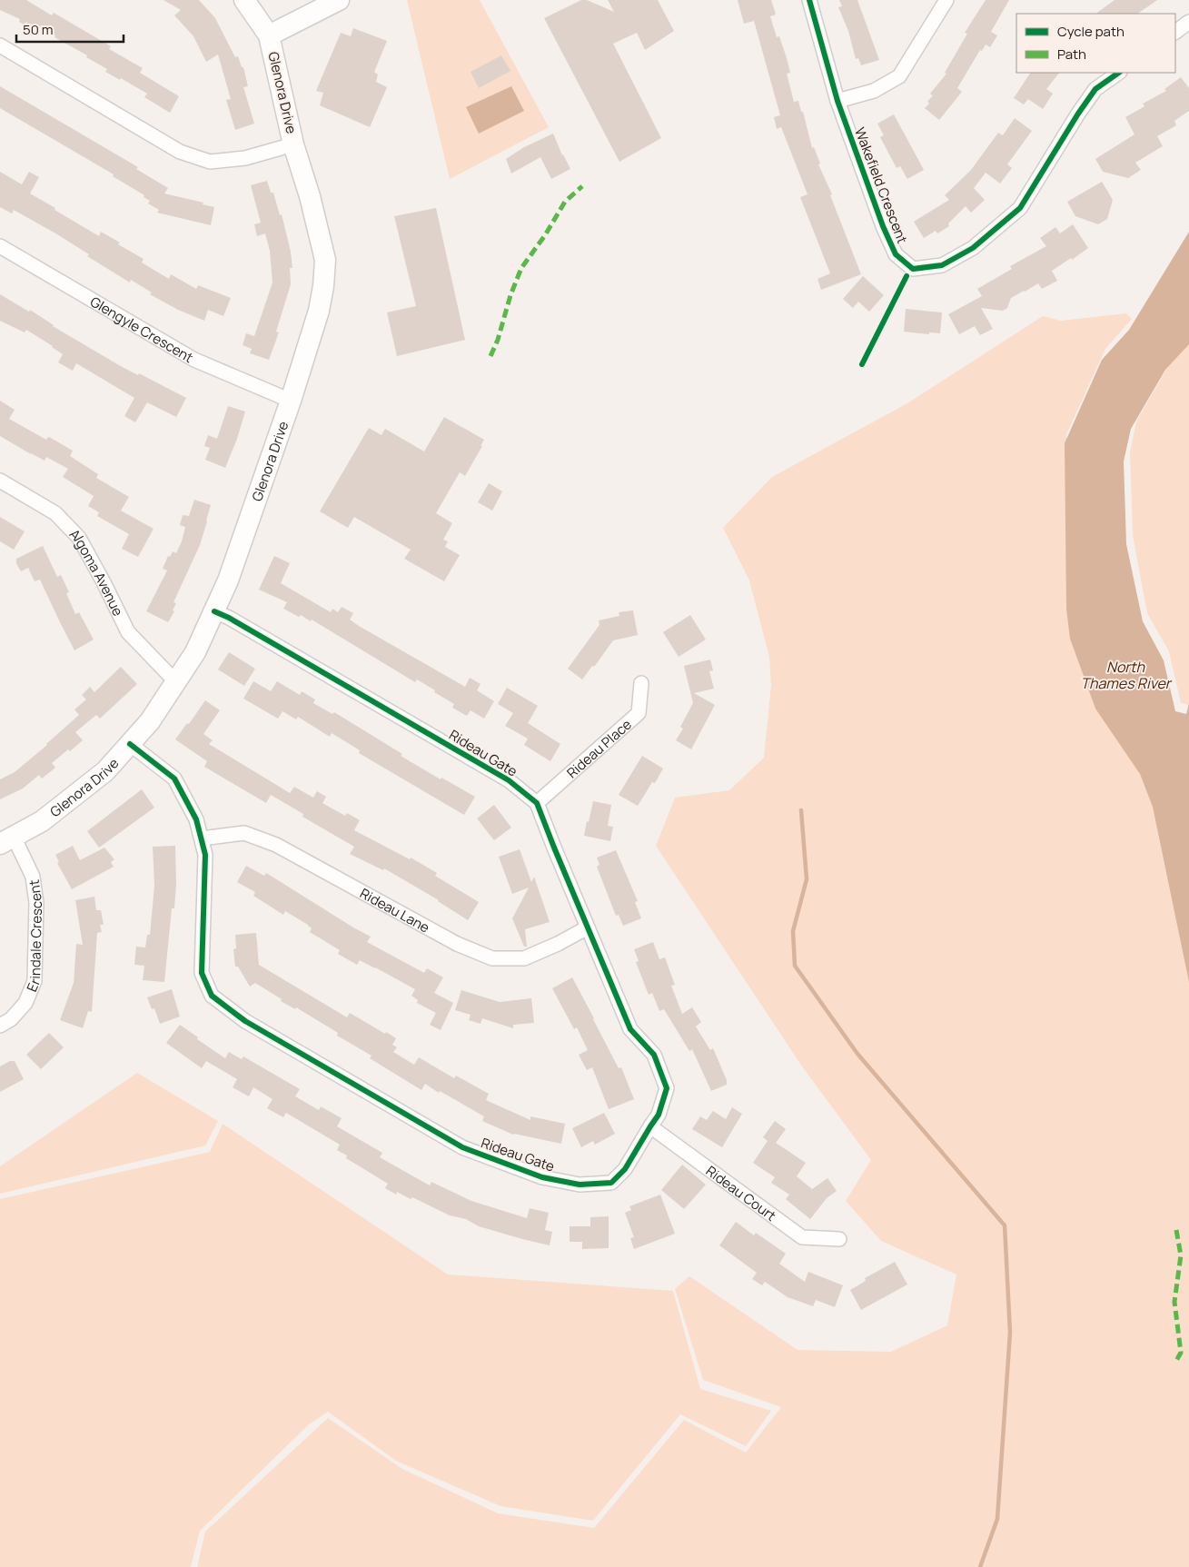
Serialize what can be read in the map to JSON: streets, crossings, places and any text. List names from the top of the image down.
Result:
{
  "streets": {
    "street": [
      "Glenora Drive",
      "Wakefield Crescent",
      "Glengyle Crescent",
      "Algoma Avenue",
      "Rideau Place",
      "Rideau Gate",
      "Rideau Lane",
      "Erindale Crescent",
      "Rideau Court"
    ]
  },
  "crossings": [
    ["Glenora Drive", "Glengyle Crescent"],
    ["Glenora Drive", "Algoma Avenue"],
    ["Glenora Drive", "Rideau Gate"],
    ["Glenora Drive", "Erindale Crescent"],
    ["Rideau Place", "Rideau Gate"],
    ["Rideau Gate", "Rideau Lane"],
    ["Rideau Gate", "Rideau Court"]
  ],
  "water": ["North Thames River"],
  "legend": ["Cycle path", "Path"],
  "scale_bar": "50 m"
}
